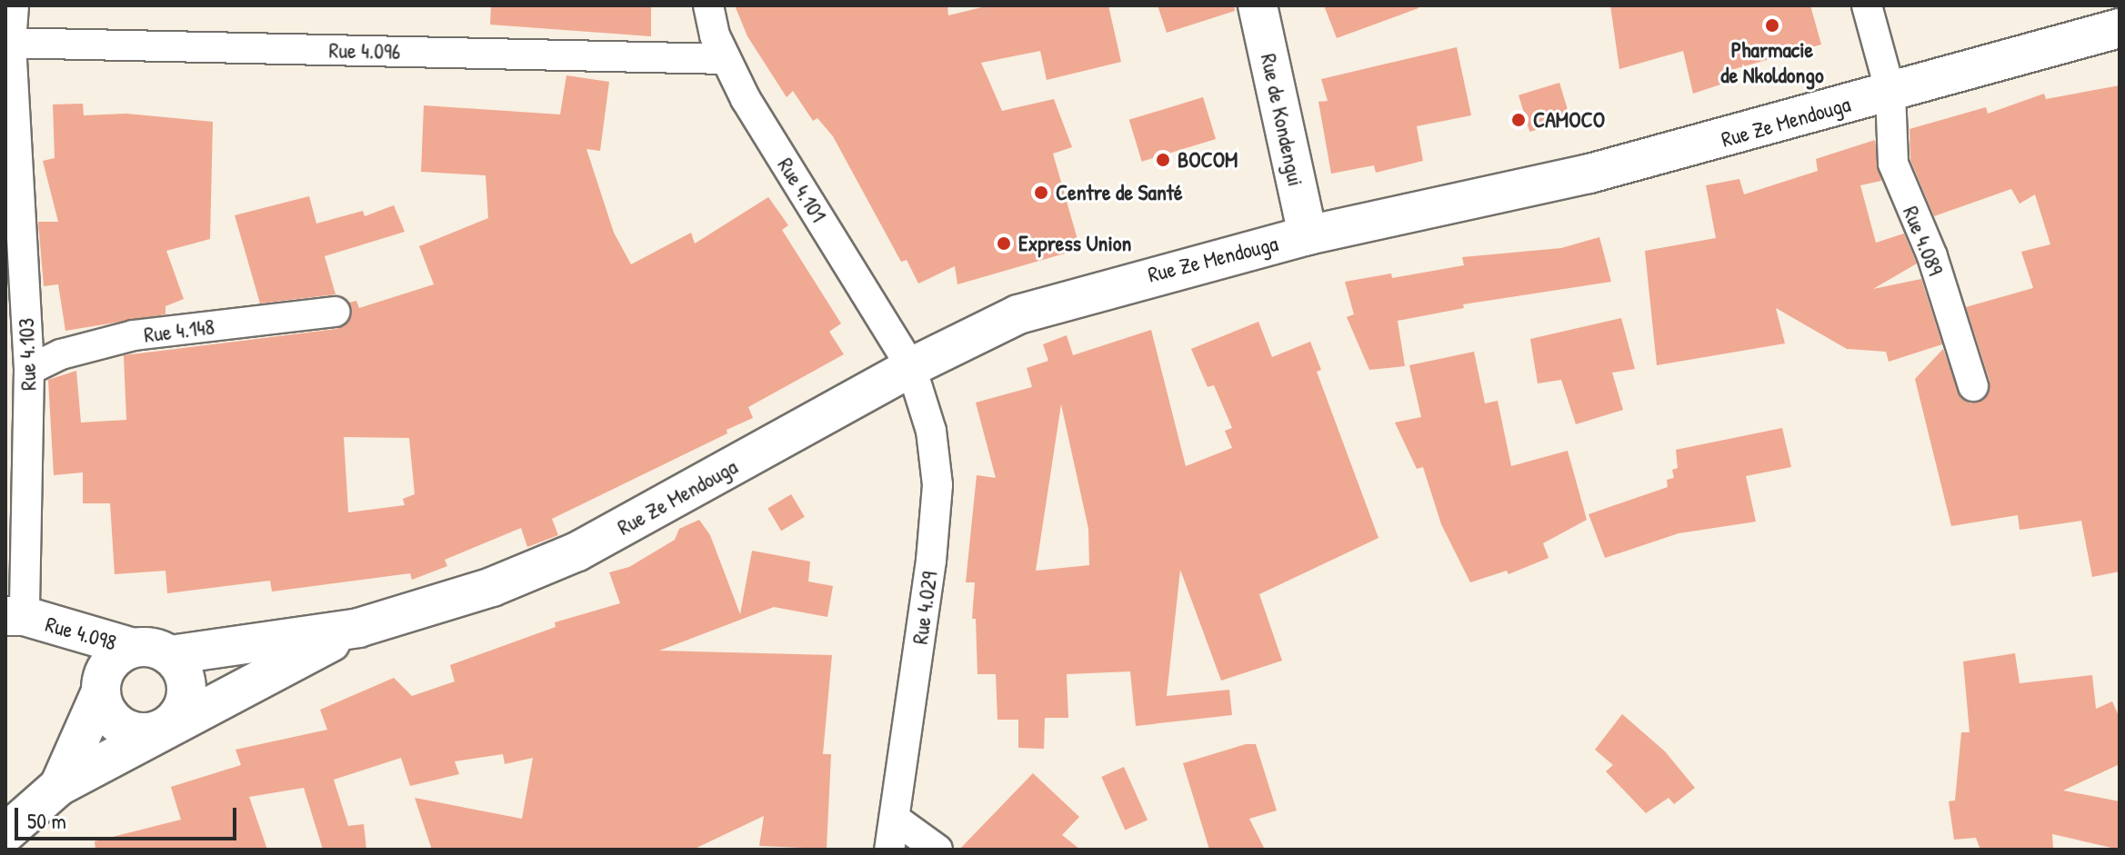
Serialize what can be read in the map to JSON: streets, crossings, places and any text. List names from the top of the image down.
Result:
{
  "streets": {
    "main road": ["Rue de Kondengui", "Rue Ze Mendouga", "Rue 4.098"],
    "street": [
      "Rue 4.096",
      "Rue 4.101",
      "Rue 4.089",
      "Rue 4.148",
      "Rue 4.103",
      "Rue 4.029"
    ]
  },
  "crossings": [
    ["Rue 4.096", "Rue 4.101"],
    ["Rue 4.096", "Rue 4.103"],
    ["Rue de Kondengui", "Rue Ze Mendouga"],
    ["Rue Ze Mendouga", "Rue 4.101"],
    ["Rue Ze Mendouga", "Rue 4.089"],
    ["Rue Ze Mendouga", "Rue 4.029"],
    ["Rue Ze Mendouga", "Rue 4.098"],
    ["Rue 4.101", "Rue 4.029"],
    ["Rue 4.148", "Rue 4.103"],
    ["Rue 4.103", "Rue 4.098"]
  ],
  "places": [
    "Pharmacie de Nkoldongo",
    "CAMOCO",
    "BOCOM",
    "Centre de Santé",
    "Express Union"
  ],
  "scale_bar": "50 m"
}
